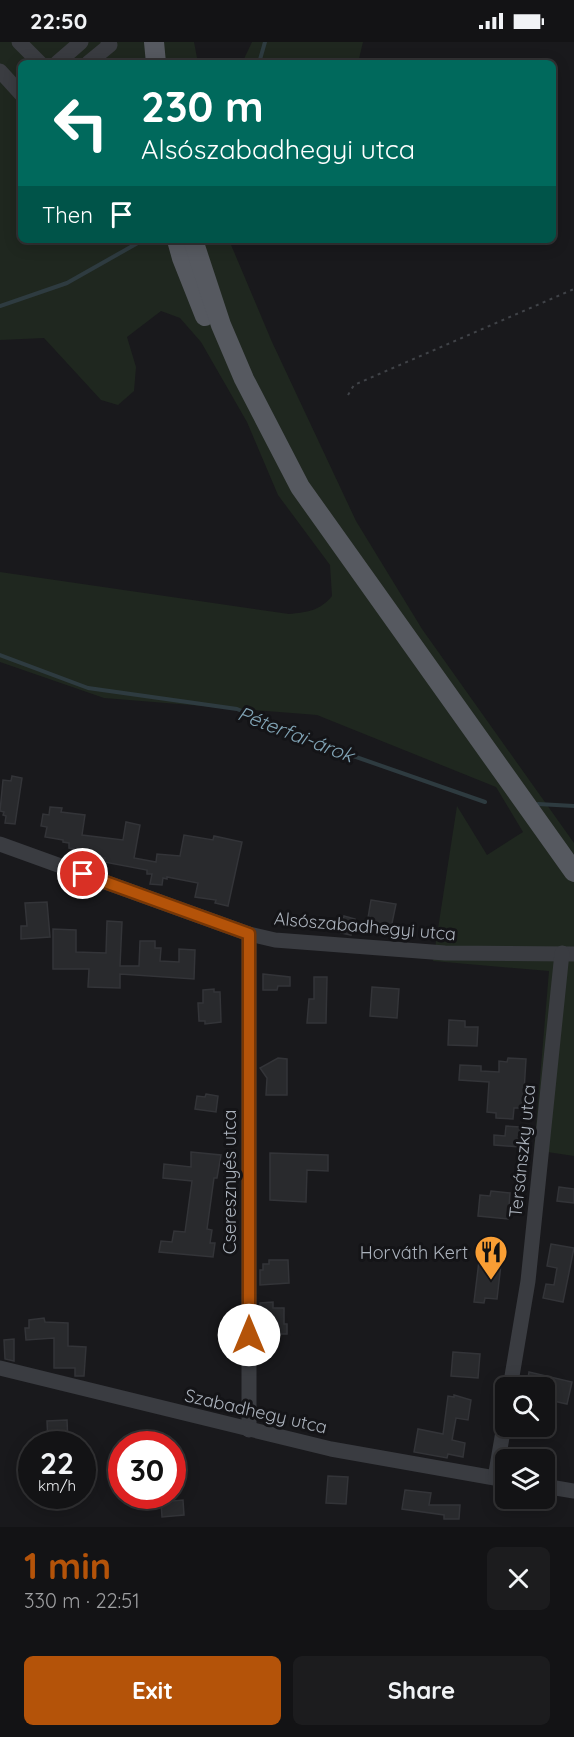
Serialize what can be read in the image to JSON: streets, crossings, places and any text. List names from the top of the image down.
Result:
{
  "streets": {
    "street": [
      "Alsószabadhegyi utca",
      "Tersánszky utca",
      "Cseresznyés utca",
      "Szabadhegy utca"
    ]
  },
  "crossings": [
    ["Alsószabadhegyi utca", "Tersánszky utca"],
    ["Alsószabadhegyi utca", "Cseresznyés utca"],
    ["Cseresznyés utca", "Szabadhegy utca"]
  ],
  "water": ["Péterfai-árok"],
  "places": {
    "restaurant": ["Horváth Kert"]
  },
  "page": {
    "status": "22:50",
    "turn": ["230 m", "Alsószabadhegyi utca"],
    "then": "Then",
    "speed": "22 km/h",
    "limit": "30",
    "heading": ["1 min", "330 m · 22:51"],
    "buttons": ["Exit", "Share"]
  }
}
